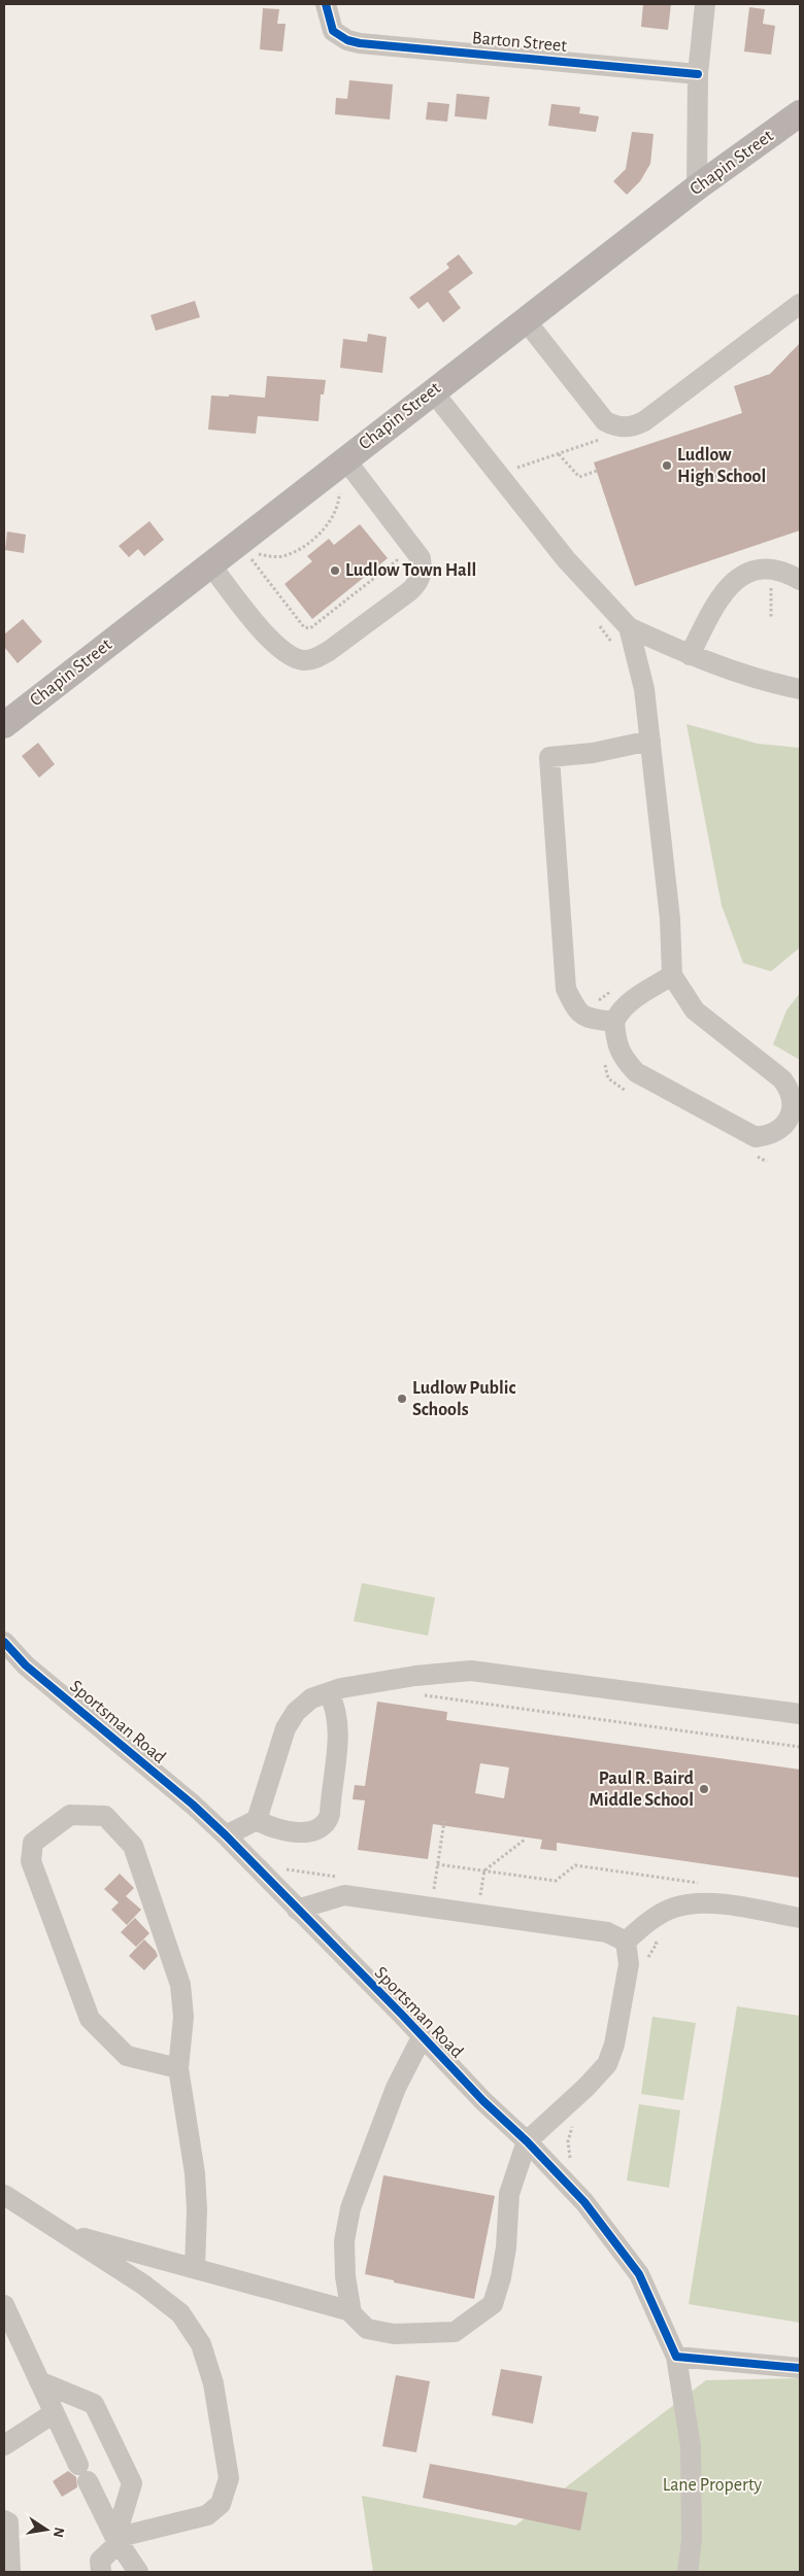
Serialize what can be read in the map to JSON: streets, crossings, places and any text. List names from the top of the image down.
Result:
{
  "streets": {
    "main road": ["Chapin Street"],
    "street": ["Barton Street", "Sportsman Road"]
  },
  "parks": ["Lane Property"],
  "places": [
    "Ludlow High School",
    "Ludlow Town Hall",
    "Ludlow Public Schools",
    "Paul R. Baird Middle School"
  ],
  "north": "right"
}
